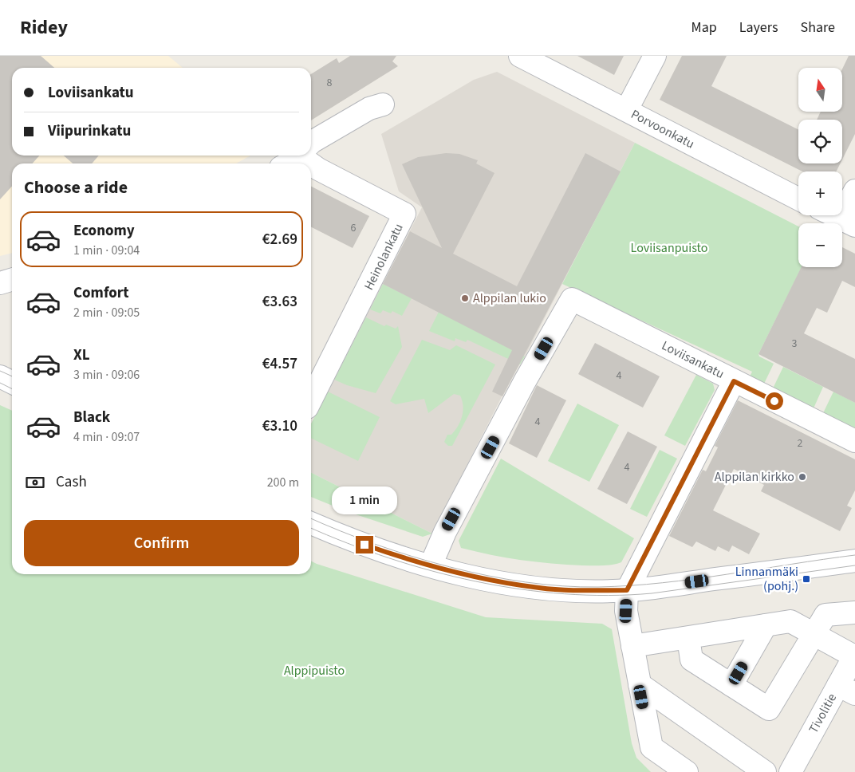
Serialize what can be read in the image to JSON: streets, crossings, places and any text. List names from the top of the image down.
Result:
{
  "streets": {
    "street": [
      "Porvoonkatu",
      "Heinolankatu",
      "Loviisankatu",
      "Tivolitie"
    ]
  },
  "parks": ["Loviisanpuisto", "Alppipuisto"],
  "places": {
    "other": ["Alppilan lukio", "Alppilan kirkko"],
    "transit": ["Linnanmäki (pohj.)"]
  },
  "house_numbers": [
    "8",
    "6",
    "3",
    "4",
    "4",
    "2",
    "4"
  ],
  "north": "top",
  "page": {
    "header": "Ridey",
    "nav": ["Map", "Layers", "Share"],
    "map_buttons": ["+", "−"],
    "banner": ["Loviisankatu", "Viipurinkatu"],
    "heading": "Choose a ride",
    "list": [
      {
        "name": "Economy",
        "note": "1 min · 09:04",
        "value": "€2.69"
      },
      {
        "name": "Comfort",
        "note": "2 min · 09:05",
        "value": "€3.63"
      },
      {
        "name": "XL",
        "note": "3 min · 09:06",
        "value": "€4.57"
      },
      {
        "name": "Black",
        "note": "4 min · 09:07",
        "value": "€3.10"
      }
    ],
    "pay": ["Cash", "200 m"],
    "bubble": "1 min",
    "buttons": "Confirm"
  }
}
